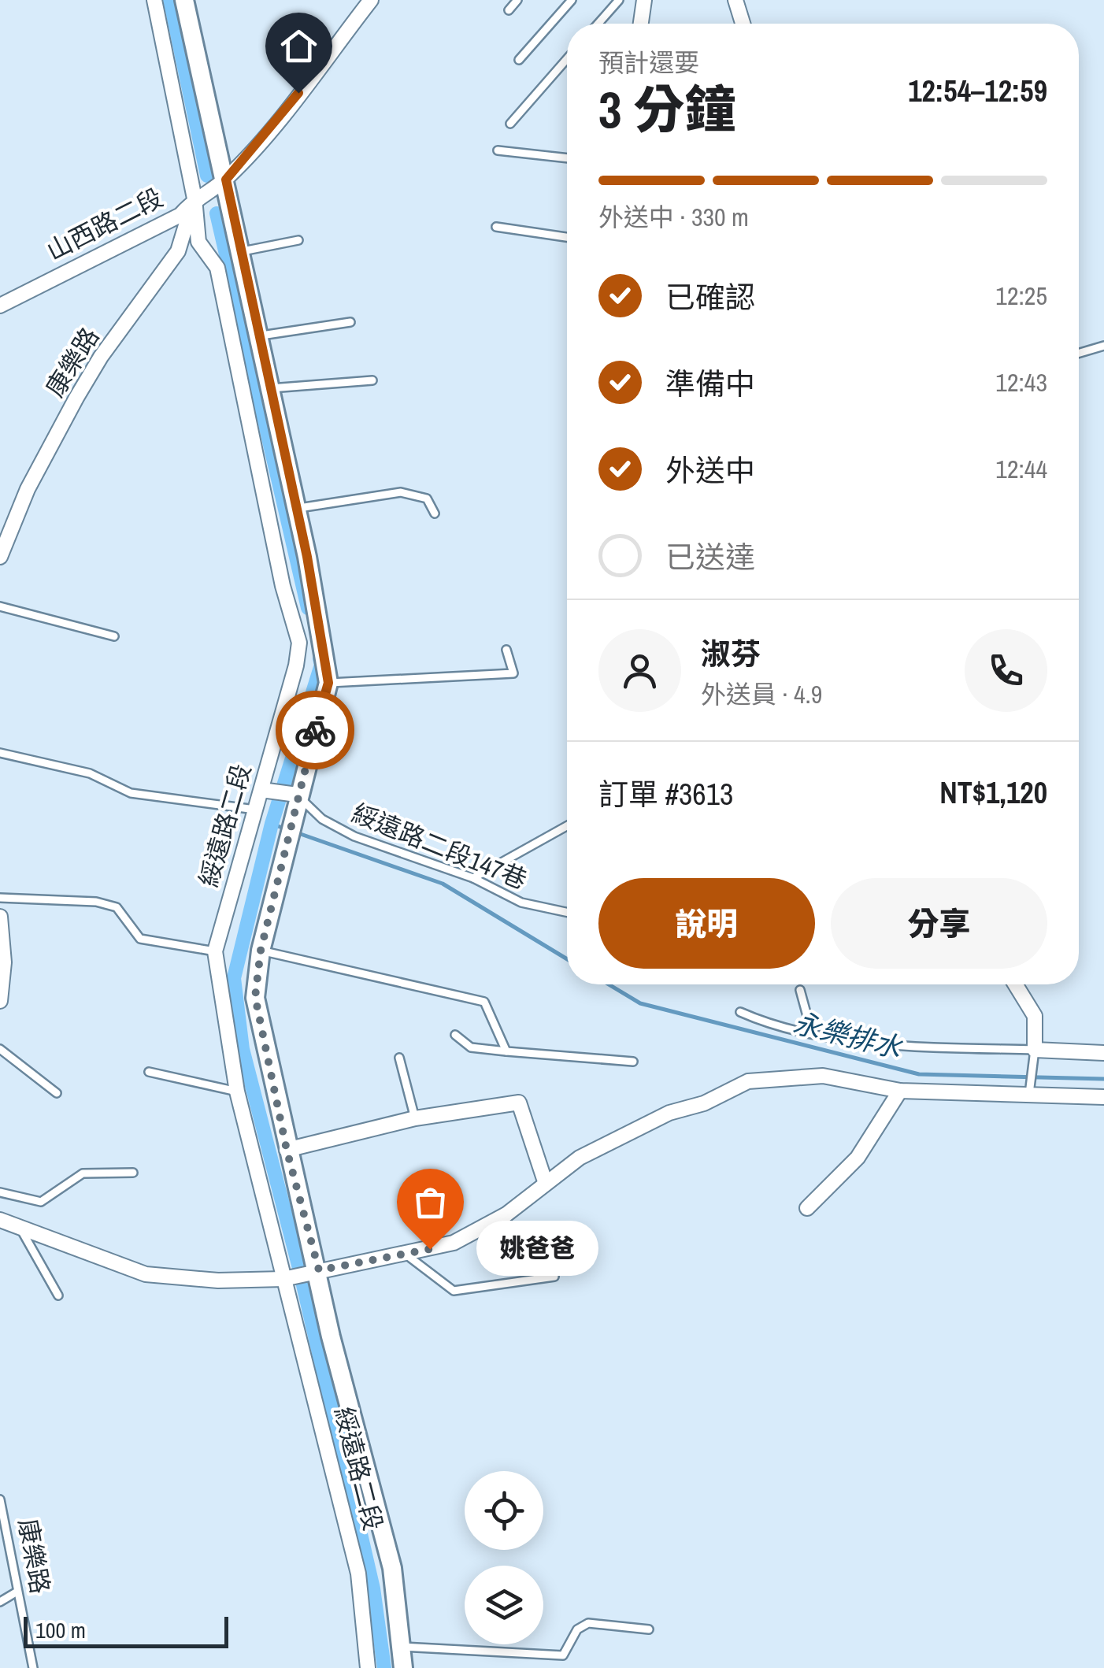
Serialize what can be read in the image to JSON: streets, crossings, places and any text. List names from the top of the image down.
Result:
{
  "streets": {
    "street": ["山西路二段", "康樂路", "綏遠路二段"],
    "lane": ["綏遠路二段147巷"]
  },
  "crossings": [
    ["山西路二段", "康樂路"],
    ["山西路二段", "綏遠路二段"],
    ["康樂路", "綏遠路二段"],
    ["綏遠路二段", "綏遠路二段147巷"]
  ],
  "water": ["永樂排水"],
  "places": ["姚爸爸"],
  "scale_bar": "100 m",
  "page": {
    "heading": ["3 分鐘", "預計還要", "12:54–12:59"],
    "panel": [
      "淑芬",
      "外送員 · 4.9",
      "訂單 #3613",
      "NT$1,120"
    ],
    "bar": "外送中 · 330 m",
    "list": [
      ["已確認", "12:25"],
      ["準備中", "12:43"],
      ["外送中", "12:44"],
      "已送達"
    ],
    "buttons": ["說明", "分享"],
    "bubble": "姚爸爸",
    "scale": "100 m"
  }
}
